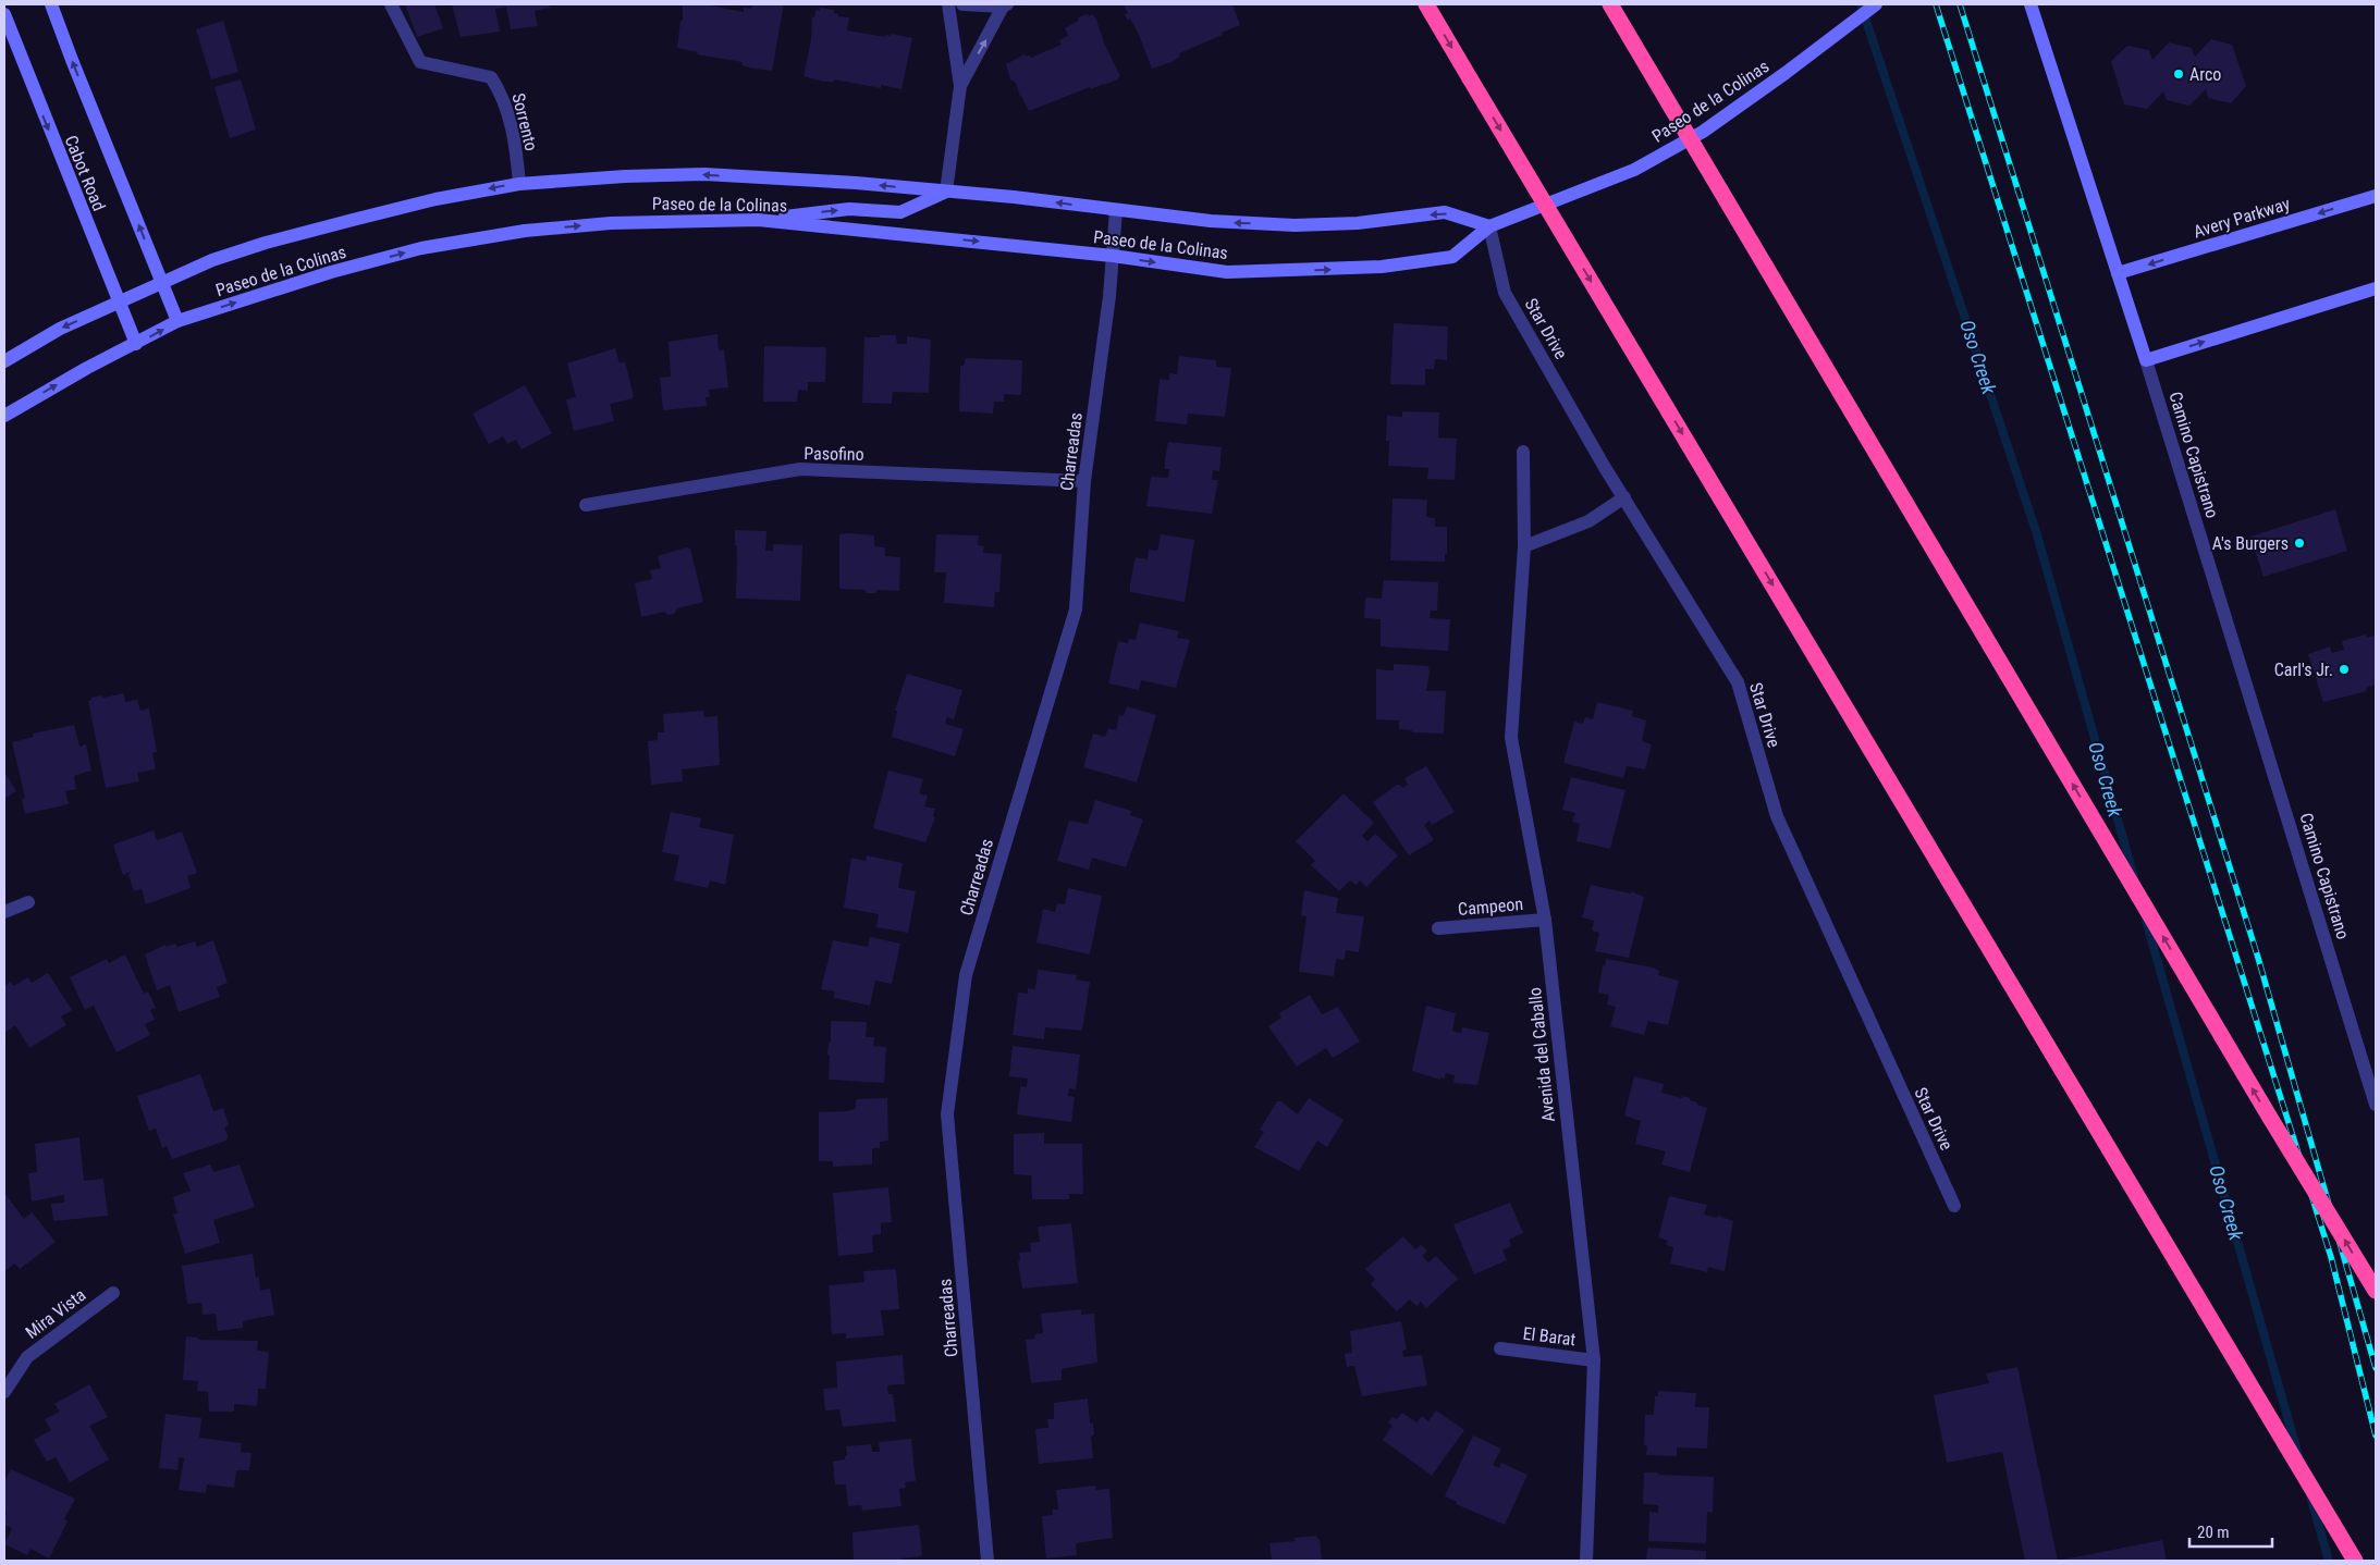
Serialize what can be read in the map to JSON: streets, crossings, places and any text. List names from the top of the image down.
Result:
{
  "streets": {
    "main road": [
      "Paseo de la Colinas",
      "Cabot Road",
      "Avery Parkway",
      "Camino Capistrano"
    ],
    "street": [
      "Sorrento",
      "Star Drive",
      "Charreadas",
      "Pasofino",
      "Campeon",
      "Avenida del Caballo",
      "Mira Vista",
      "El Barat"
    ]
  },
  "crossings": [
    ["Paseo de la Colinas", "Sorrento"],
    ["Paseo de la Colinas", "Cabot Road"],
    ["Paseo de la Colinas", "Star Drive"],
    ["Paseo de la Colinas", "Charreadas"],
    ["Avery Parkway", "Camino Capistrano"],
    ["Charreadas", "Pasofino"],
    ["Campeon", "Avenida del Caballo"],
    ["Avenida del Caballo", "El Barat"]
  ],
  "water": ["Oso Creek"],
  "places": ["Arco", "A's Burgers", "Carl's Jr."],
  "scale_bar": "20 m"
}
